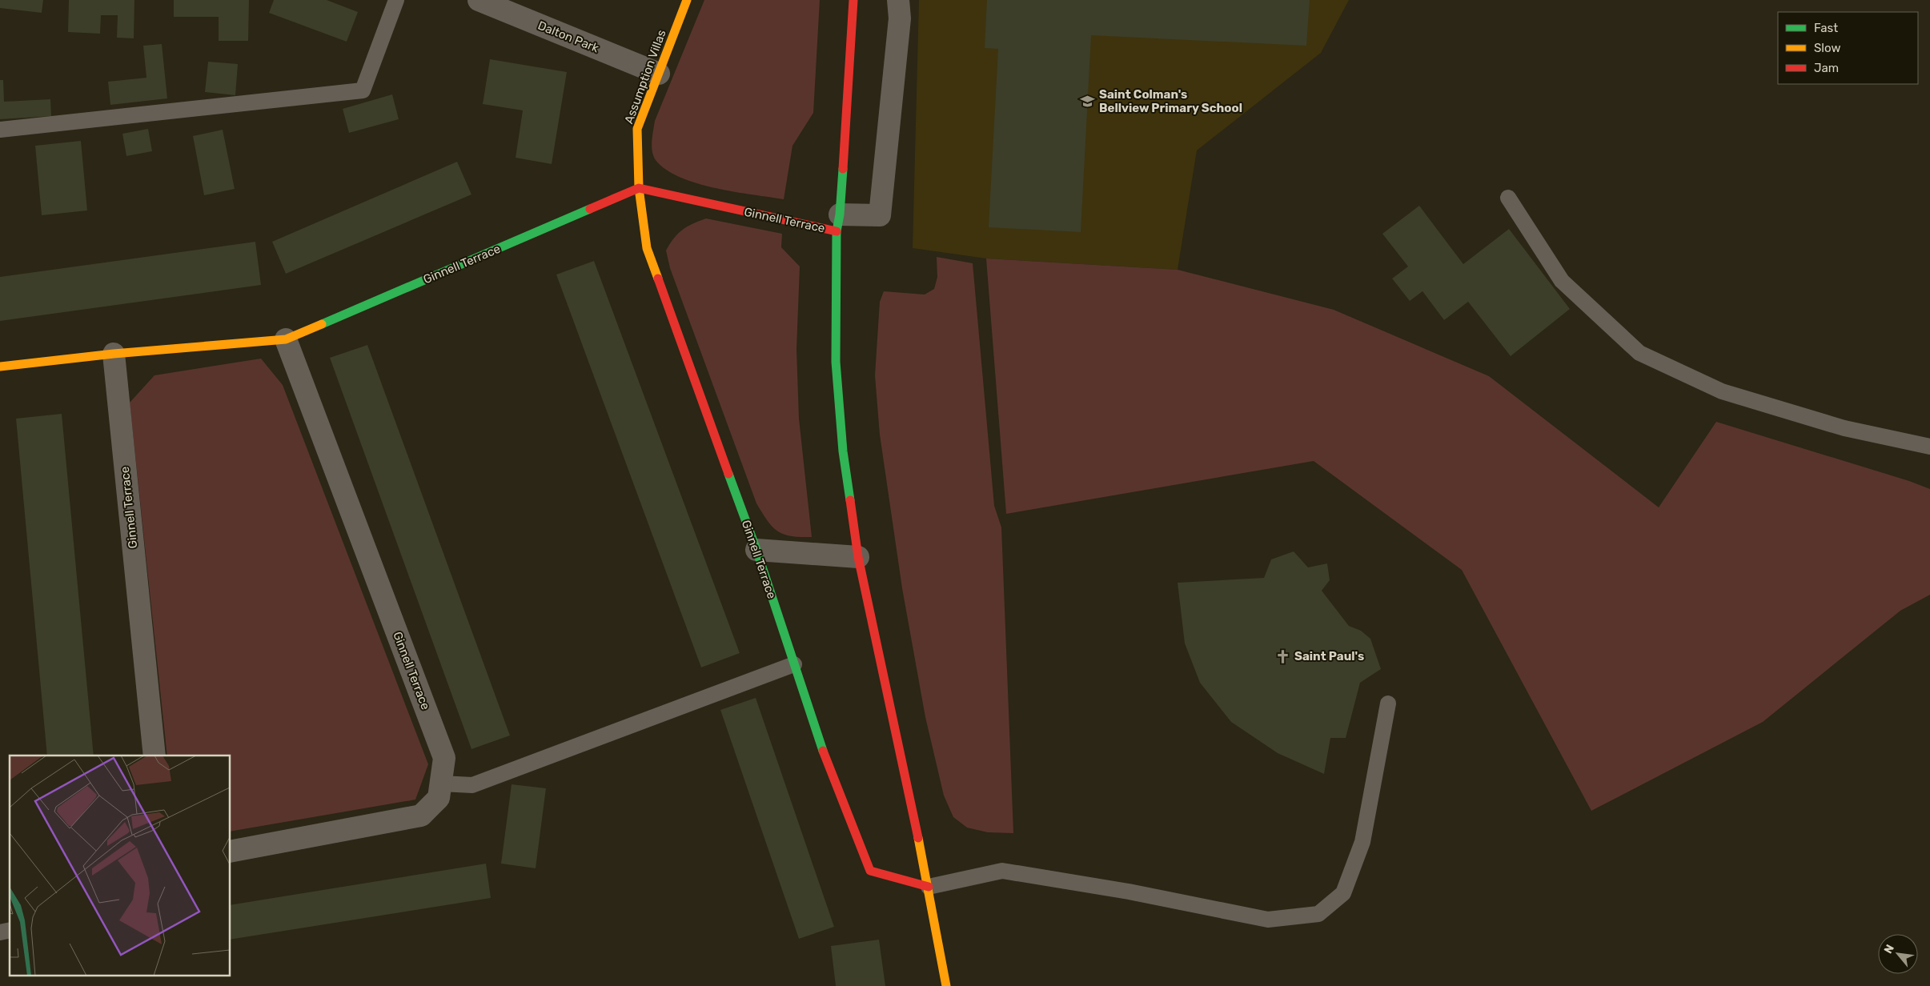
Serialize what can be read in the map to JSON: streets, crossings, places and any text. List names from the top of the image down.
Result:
{
  "streets": {
    "street": ["Dalton Park", "Assumption Villas", "Ginnell Terrace"]
  },
  "crossings": [
    ["Dalton Park", "Assumption Villas"],
    ["Assumption Villas", "Ginnell Terrace"]
  ],
  "places": {
    "school or university": ["Saint Colman's Bellview Primary School"],
    "church": ["Saint Paul's"]
  },
  "legend": ["Fast", "Slow", "Jam"],
  "north": "top left"
}
